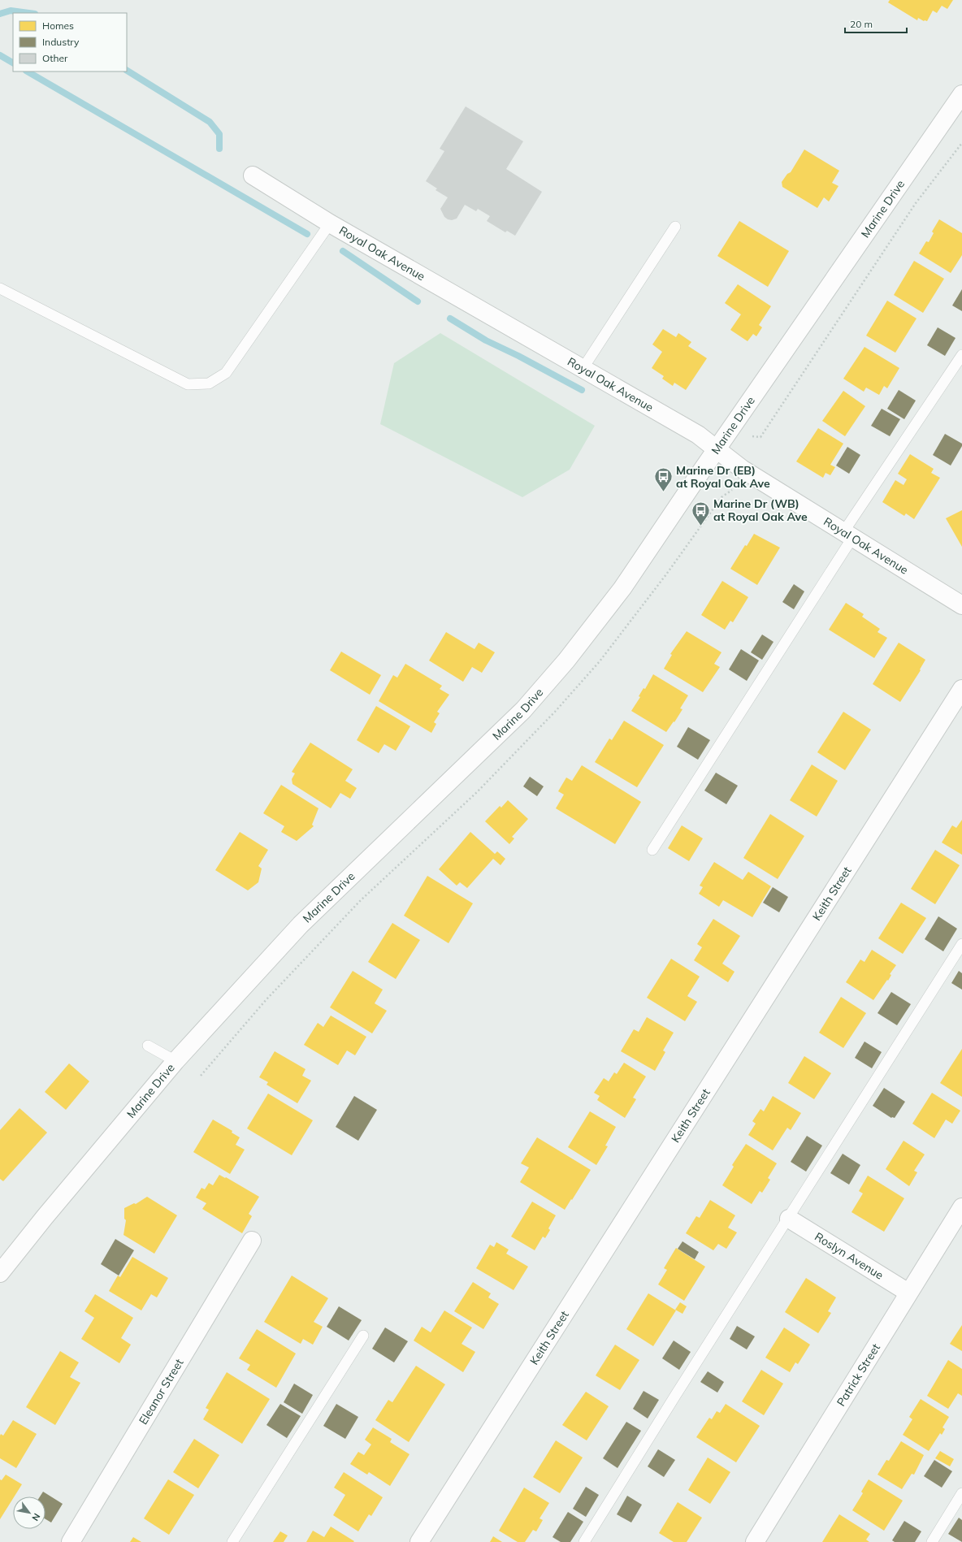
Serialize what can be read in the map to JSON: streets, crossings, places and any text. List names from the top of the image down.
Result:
{
  "streets": {
    "street": [
      "Marine Drive",
      "Royal Oak Avenue",
      "Keith Street",
      "Roslyn Avenue",
      "Patrick Street",
      "Eleanor Street"
    ]
  },
  "crossings": [
    ["Marine Drive", "Royal Oak Avenue"],
    ["Roslyn Avenue", "Patrick Street"]
  ],
  "places": {
    "bus stop": ["Marine Dr (EB) at Royal Oak Ave", "Marine Dr (WB) at Royal Oak Ave"]
  },
  "legend": ["Homes", "Industry", "Other"],
  "scale_bar": "20 m",
  "north": "bottom right"
}
